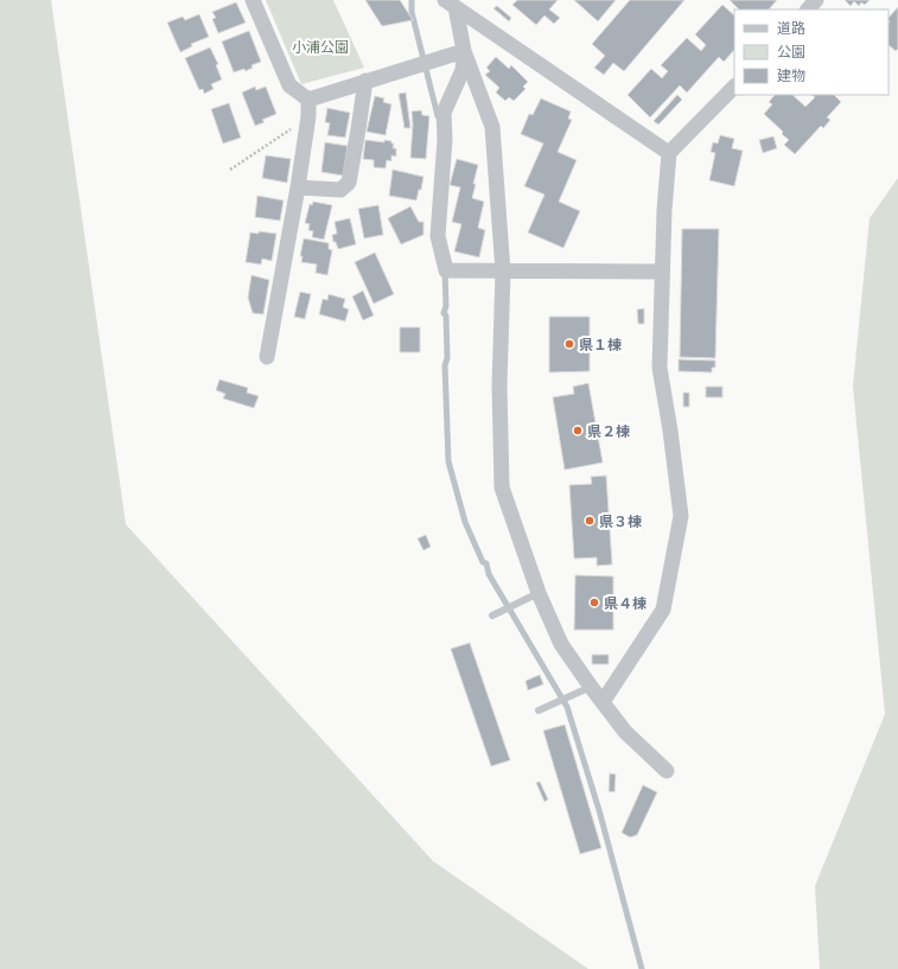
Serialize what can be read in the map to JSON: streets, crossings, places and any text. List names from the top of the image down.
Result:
{
  "parks": ["小浦公園"],
  "places": [
    "県１棟",
    "県２棟",
    "県３棟",
    "県４棟"
  ],
  "legend": ["道路", "公園", "建物"]
}
